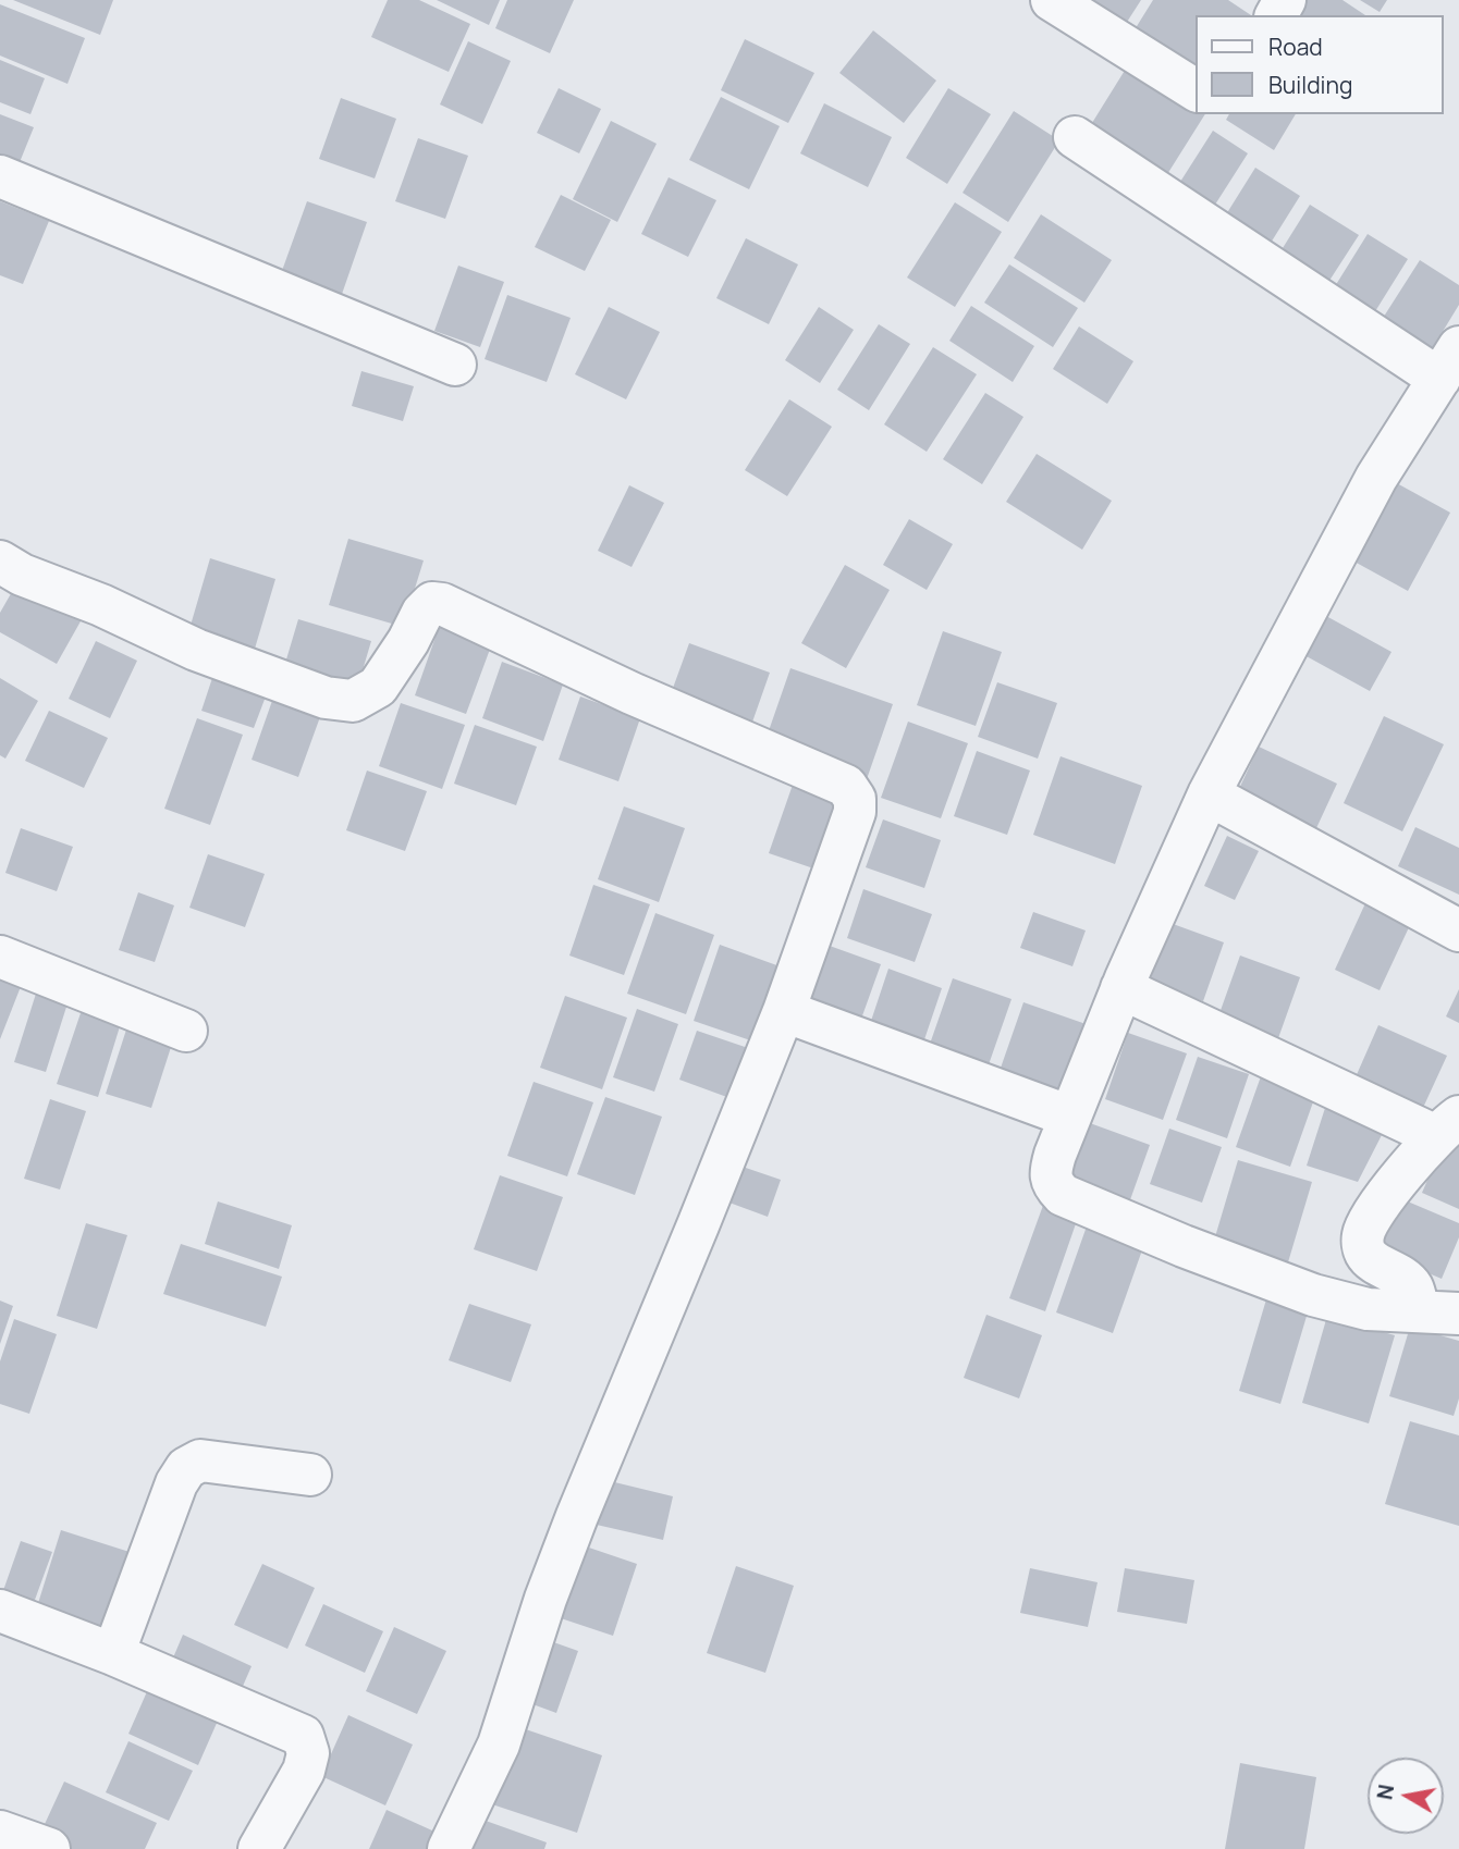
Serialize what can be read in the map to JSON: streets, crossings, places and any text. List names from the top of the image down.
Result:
{
  "legend": ["Road", "Building"],
  "north": "left"
}
